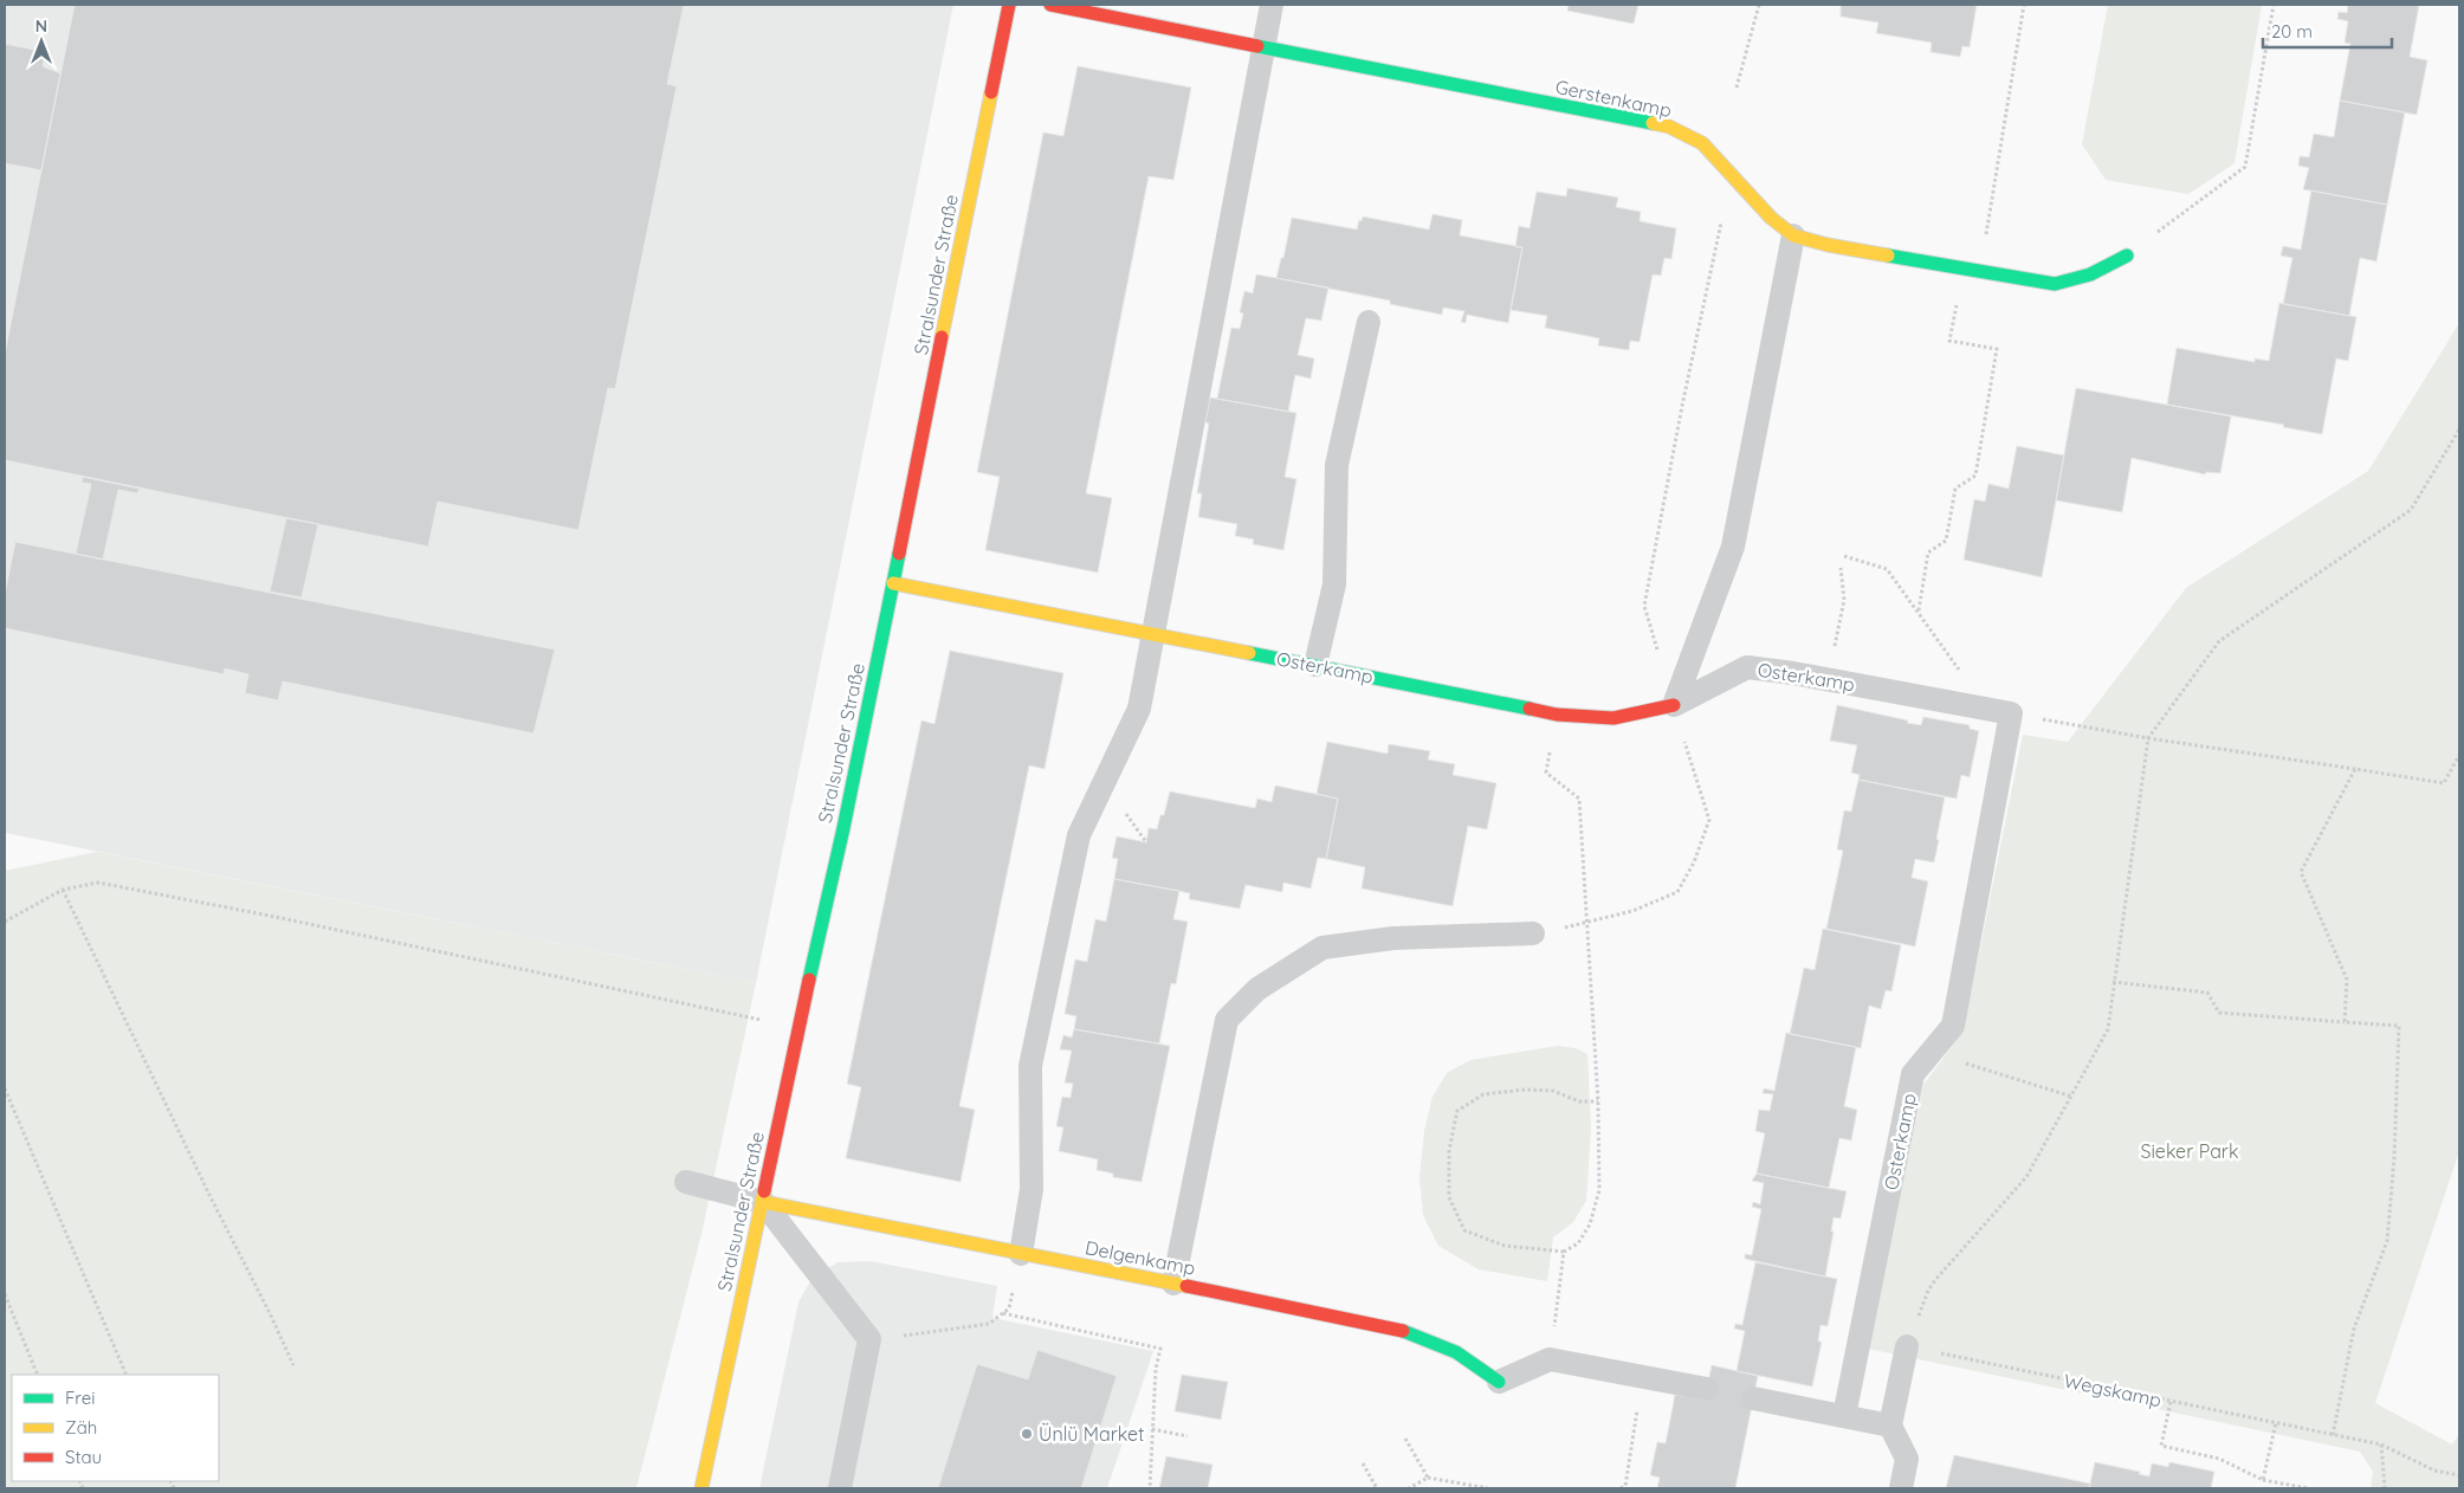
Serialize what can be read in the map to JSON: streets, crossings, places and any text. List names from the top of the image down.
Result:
{
  "streets": {
    "street": [
      "Gerstenkamp",
      "Stralsunder Straße",
      "Osterkamp",
      "Delgenkamp"
    ],
    "path": ["Wegskamp"]
  },
  "crossings": [
    ["Stralsunder Straße", "Osterkamp"],
    ["Stralsunder Straße", "Delgenkamp"]
  ],
  "parks": ["Sieker Park"],
  "places": ["Ünlü Market"],
  "legend": ["Frei", "Zäh", "Stau"],
  "scale_bar": "20 m",
  "north": "top"
}
